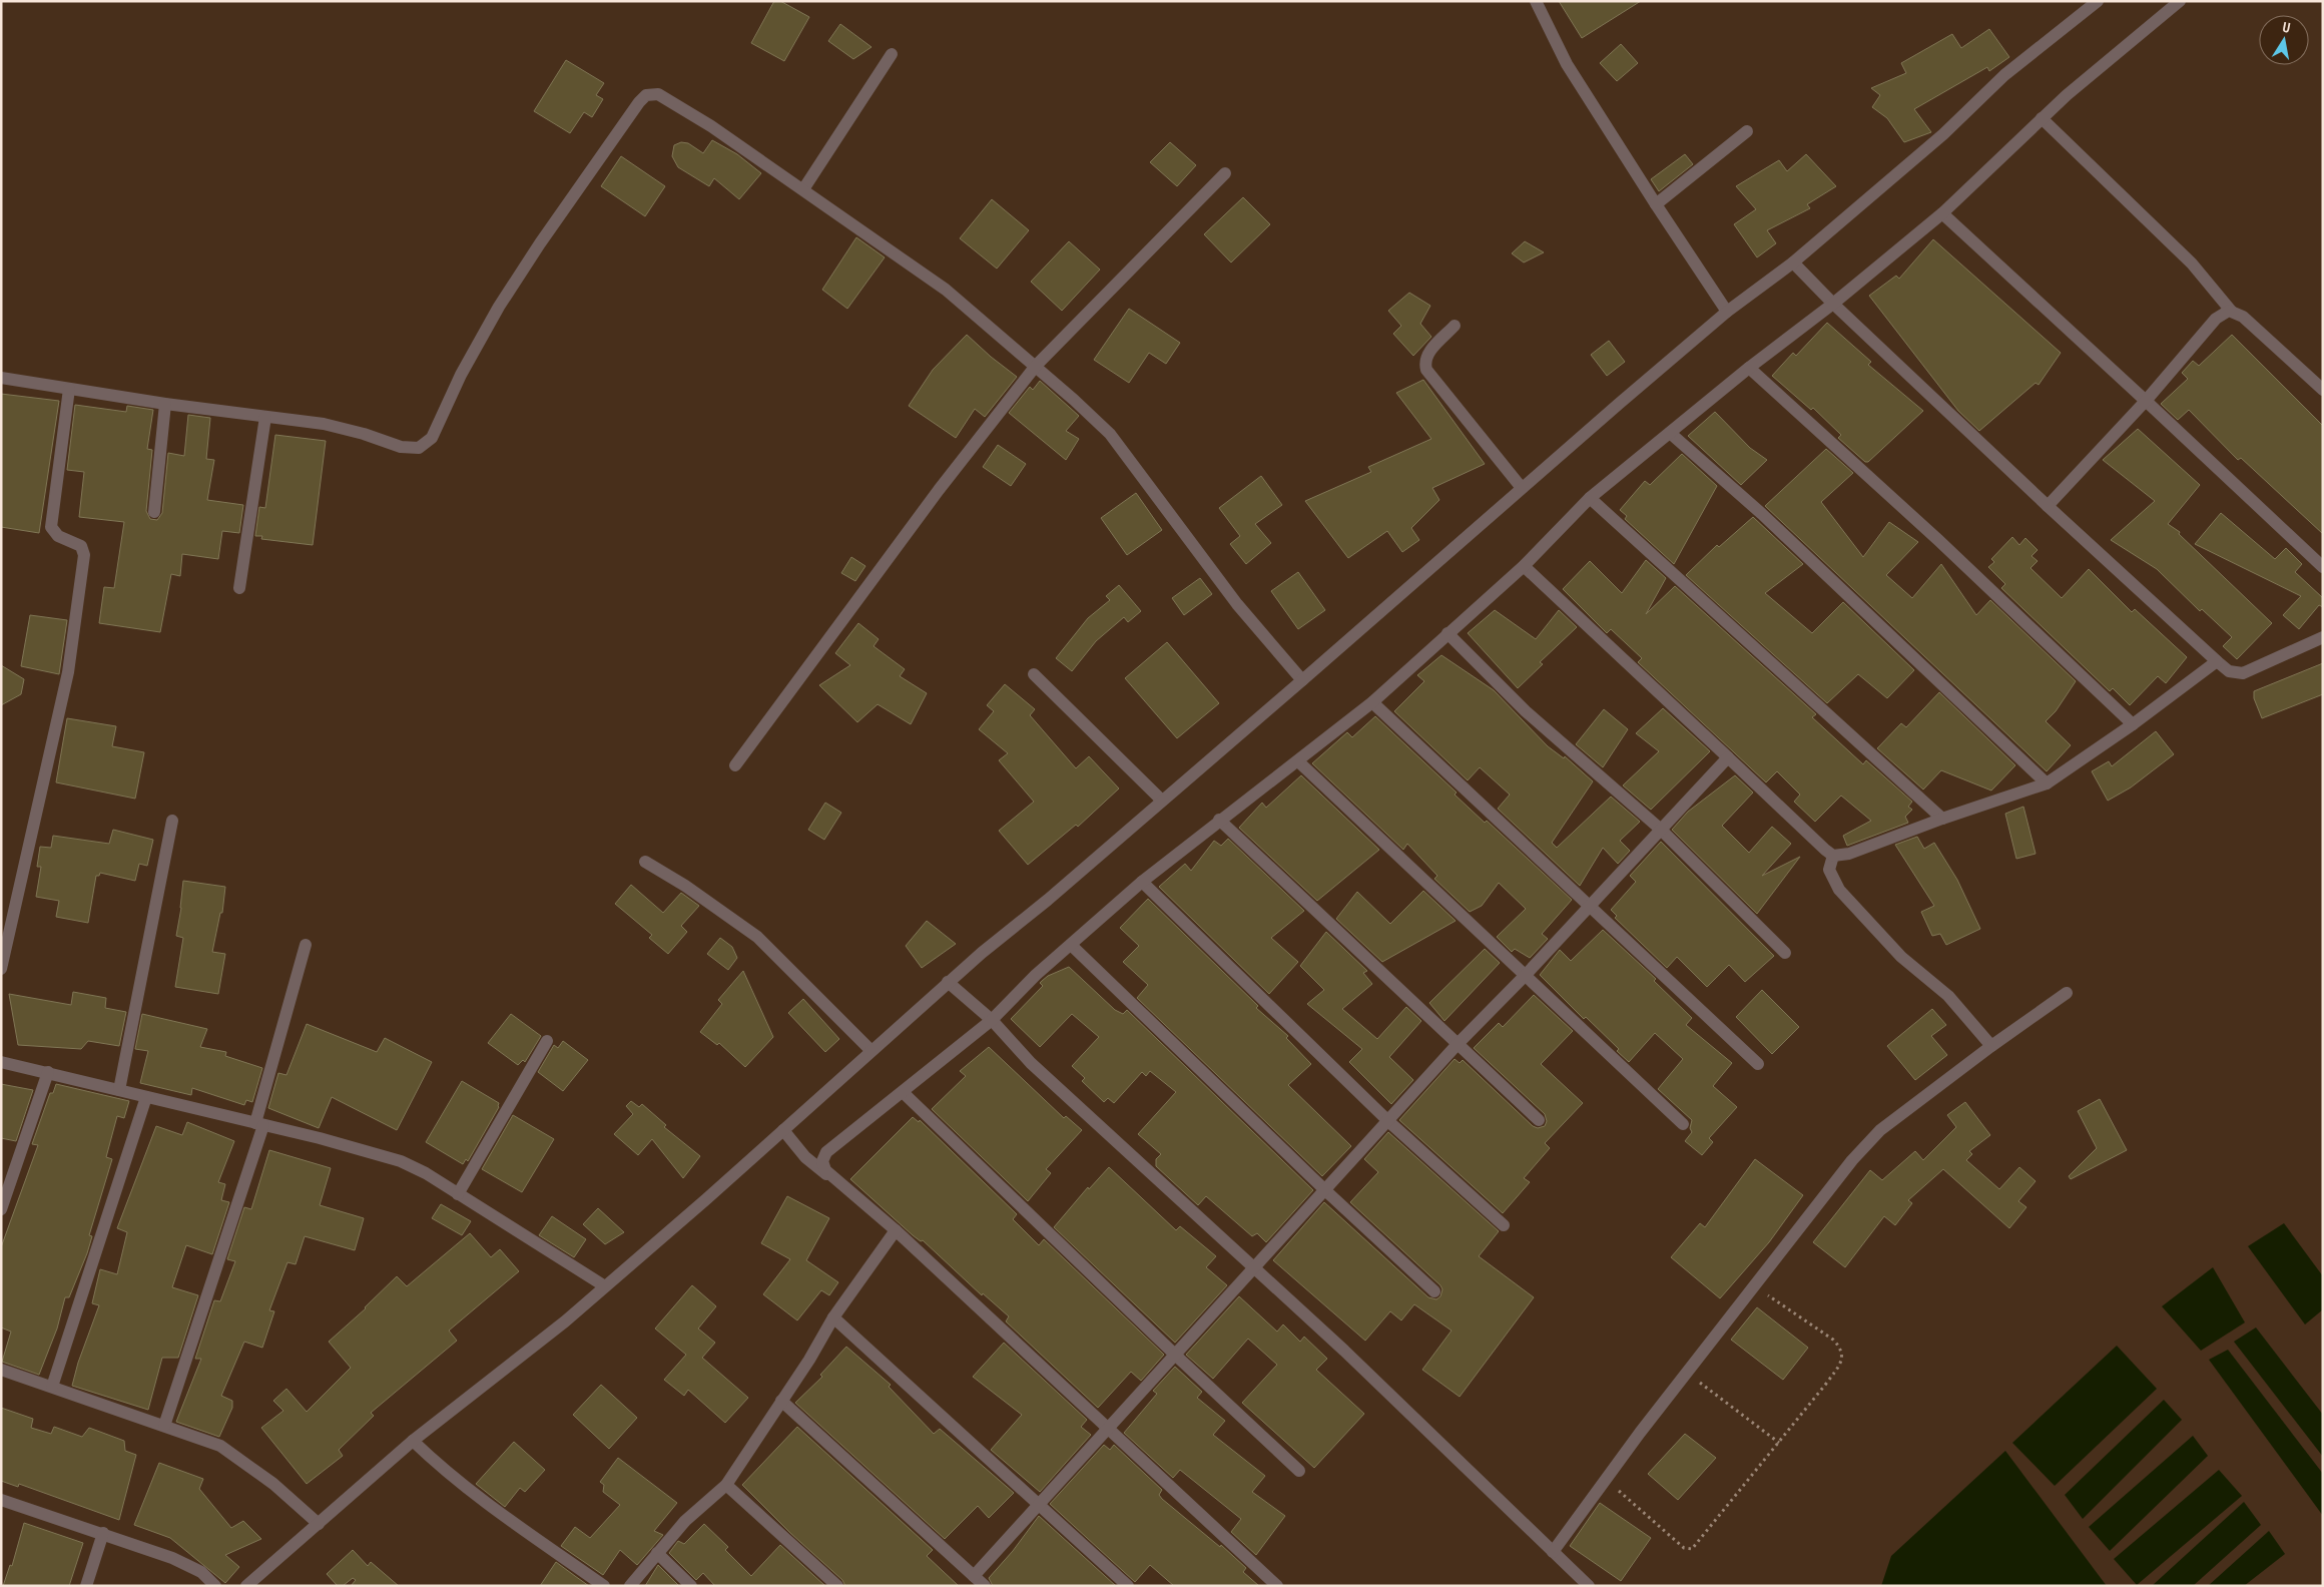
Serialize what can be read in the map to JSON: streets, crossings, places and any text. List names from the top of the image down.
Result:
{
  "north": "top"
}
